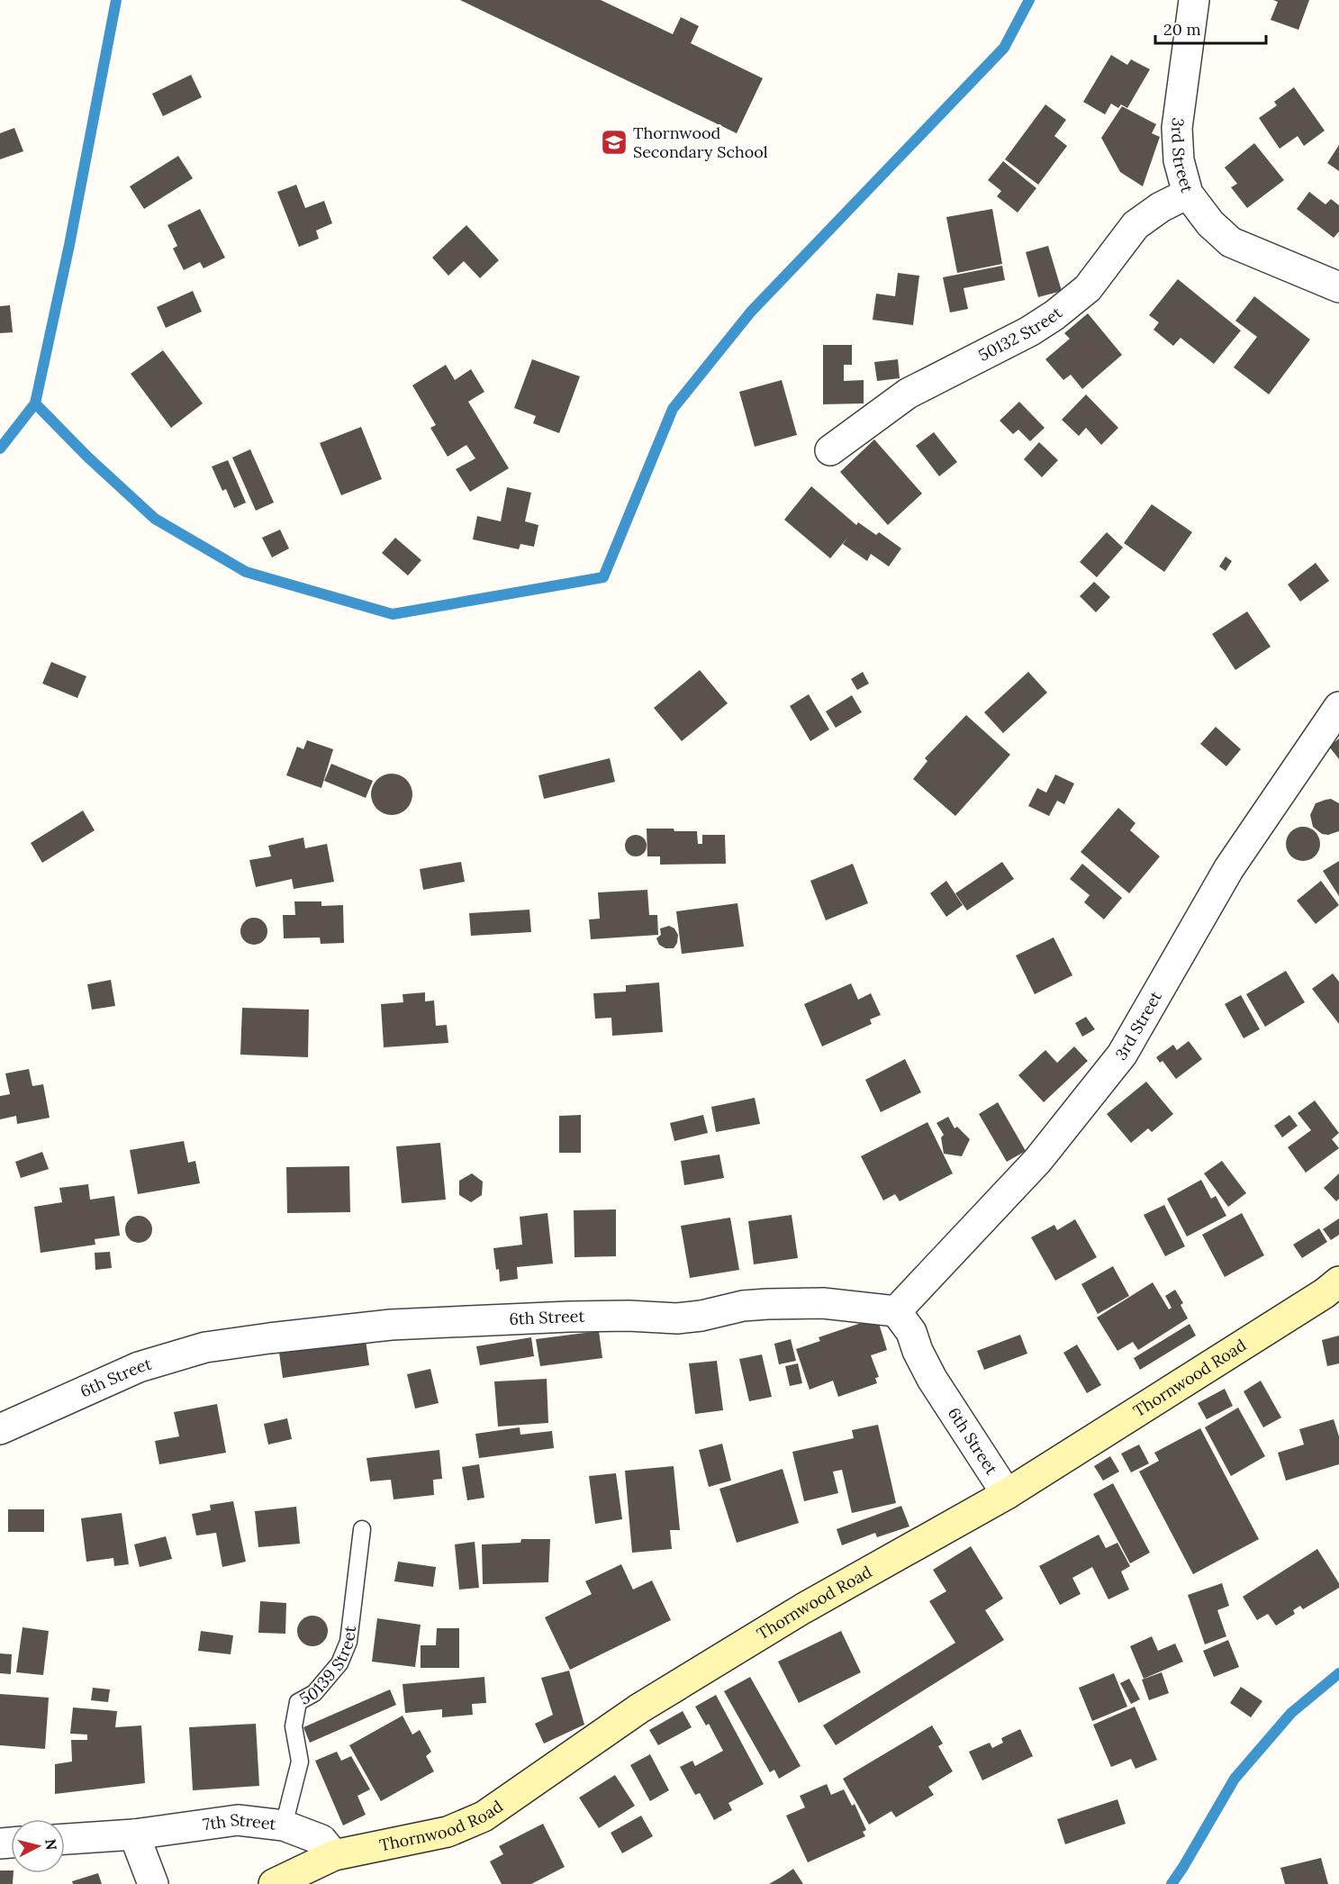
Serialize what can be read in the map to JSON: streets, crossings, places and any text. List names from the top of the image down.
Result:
{
  "streets": {
    "street": [
      "3rd Street",
      "50132 Street",
      "6th Street",
      "Thornwood Road",
      "7th Street"
    ],
    "lane": ["50139 Street"]
  },
  "crossings": [
    ["3rd Street", "50132 Street"],
    ["3rd Street", "6th Street"],
    ["6th Street", "Thornwood Road"],
    ["Thornwood Road", "7th Street"],
    ["50139 Street", "7th Street"]
  ],
  "places": {
    "school or university": ["Thornwood Secondary School"]
  },
  "scale_bar": "20 m",
  "north": "right"
}
